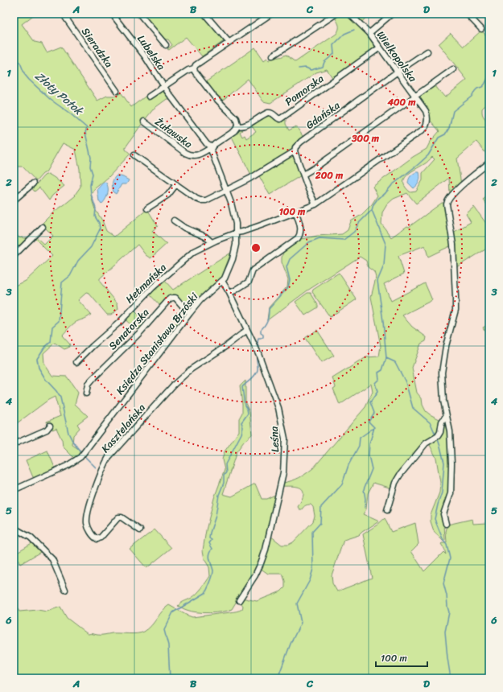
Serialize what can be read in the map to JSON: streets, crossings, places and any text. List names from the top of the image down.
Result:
{
  "streets": {
    "street": [
      "Sieradzka",
      "Lubelska",
      "Wielkopolska",
      "Pomorska",
      "Gdańska",
      "Żuławska",
      "Hetmańska",
      "Senatorska",
      "Księdza Stanisława Brzóski",
      "Kasztelańska",
      "Leśna"
    ]
  },
  "crossings": [
    ["Lubelska", "Księdza Stanisława Brzóski"],
    ["Wielkopolska", "Pomorska"],
    ["Wielkopolska", "Gdańska"],
    ["Wielkopolska", "Hetmańska"],
    ["Wielkopolska", "Księdza Stanisława Brzóski"],
    ["Gdańska", "Księdza Stanisława Brzóski"],
    ["Żuławska", "Księdza Stanisława Brzóski"],
    ["Hetmańska", "Księdza Stanisława Brzóski"],
    ["Senatorska", "Księdza Stanisława Brzóski"],
    ["Księdza Stanisława Brzóski", "Leśna"],
    ["Kasztelańska", "Leśna"]
  ],
  "water": ["Złoty Potok"],
  "scale_bar": "100 m",
  "grid": {
    "columns": [
      "A",
      "B",
      "C",
      "D"
    ],
    "rows": [
      "1",
      "2",
      "3",
      "4",
      "5",
      "6"
    ]
  },
  "rings": [
    "400 m",
    "300 m",
    "200 m",
    "100 m"
  ]
}
